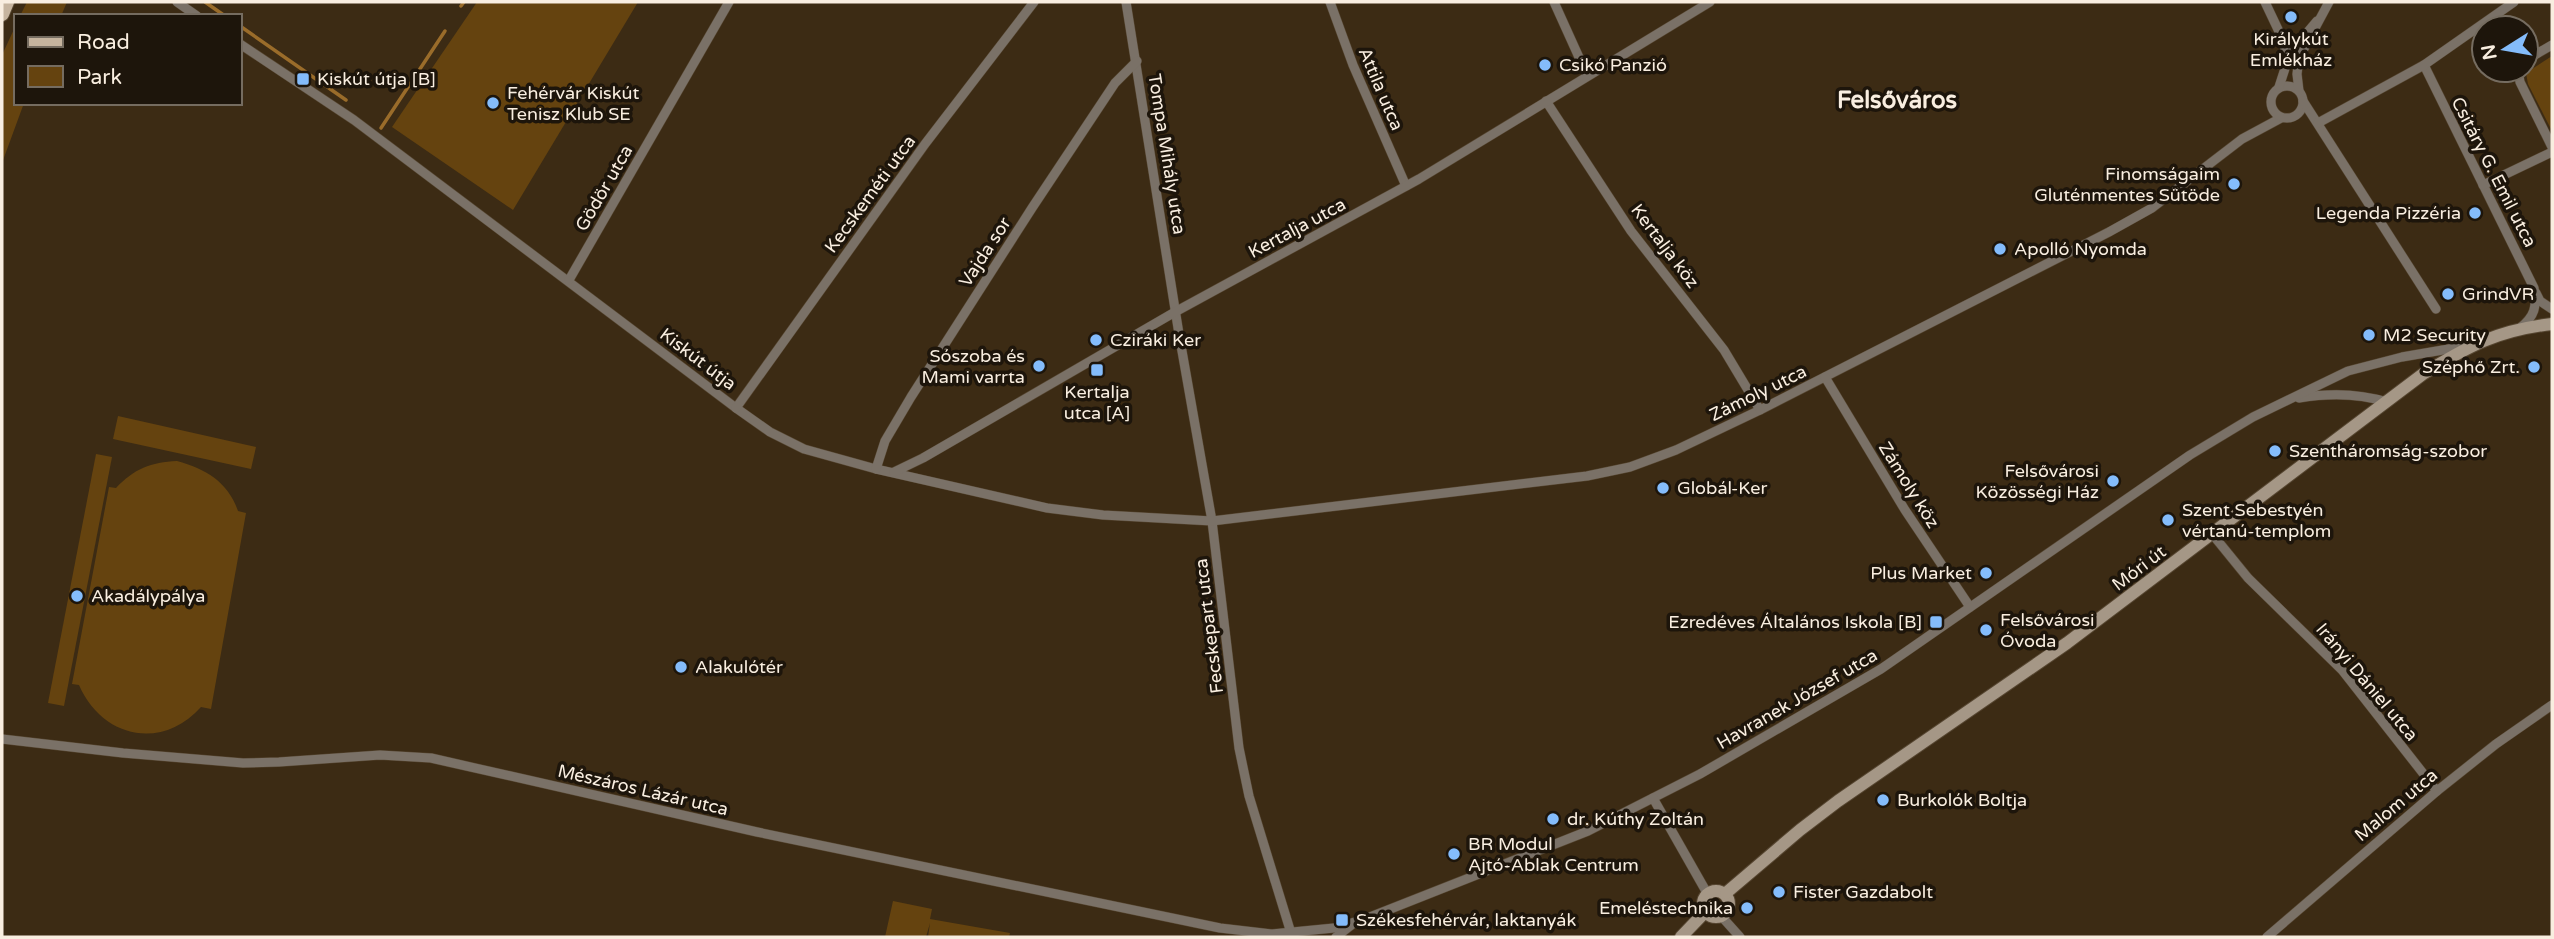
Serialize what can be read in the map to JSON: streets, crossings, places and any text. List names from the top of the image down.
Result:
{
  "streets": {
    "main road": ["Móri út"],
    "street": [
      "Attila utca",
      "Tompa Mihály utca",
      "Csitáry G. Emil utca",
      "Gödör utca",
      "Kecskeméti utca",
      "Kertalja utca",
      "Kertalja köz",
      "Vajda sor",
      "Kiskút útja",
      "Zámoly utca",
      "Zámoly köz",
      "Fecskepart utca",
      "Irányi Dániel utca",
      "Havranek József utca",
      "Mészáros Lázár utca",
      "Malom utca"
    ]
  },
  "crossings": [
    ["Attila utca", "Kertalja utca"],
    ["Tompa Mihály utca", "Kertalja utca"],
    ["Tompa Mihály utca", "Vajda sor"],
    ["Tompa Mihály utca", "Fecskepart utca"],
    ["Gödör utca", "Kiskút útja"],
    ["Kecskeméti utca", "Kiskút útja"],
    ["Kertalja utca", "Kertalja köz"],
    ["Kertalja utca", "Kiskút útja"],
    ["Kertalja utca", "Fecskepart utca"],
    ["Kertalja köz", "Zámoly utca"],
    ["Vajda sor", "Kiskút útja"],
    ["Kiskút útja", "Zámoly utca"],
    ["Kiskút útja", "Fecskepart utca"],
    ["Zámoly utca", "Zámoly köz"],
    ["Zámoly utca", "Fecskepart utca"],
    ["Zámoly köz", "Havranek József utca"],
    ["Móri út", "Irányi Dániel utca"],
    ["Fecskepart utca", "Havranek József utca"],
    ["Irányi Dániel utca", "Malom utca"],
    ["Havranek József utca", "Mészáros Lázár utca"]
  ],
  "districts": ["Felsőváros"],
  "places": {
    "other": [
      "Királykút Emlékház",
      "Csikó Panzió",
      "Fehérvár Kiskút Tenisz Klub SE",
      "Finomságaim Gluténmentes Sütöde",
      "Legenda Pizzéria",
      "Apolló Nyomda",
      "GrindVR",
      "M2 Security",
      "Cziráki Ker",
      "Sószoba és Mami varrta",
      "Széphő Zrt.",
      "Szentháromság-szobor",
      "Felsővárosi Közösségi Ház",
      "Globál-Ker",
      "Szent Sebestyén vértanú-templom",
      "Plus Market",
      "Akadálypálya",
      "Felsővárosi Óvoda",
      "Alakulótér",
      "Burkolók Boltja",
      "dr. Kúthy Zoltán",
      "BR Modul Ajtó-Ablak Centrum",
      "Fister Gazdabolt",
      "Emeléstechnika"
    ],
    "transit": [
      "Kiskút útja [B]",
      "Kertalja utca [A]",
      "Ezredéves Általános Iskola [B]",
      "Székesfehérvár, laktanyák"
    ]
  },
  "legend": ["Road", "Park"],
  "north": "left"
}
